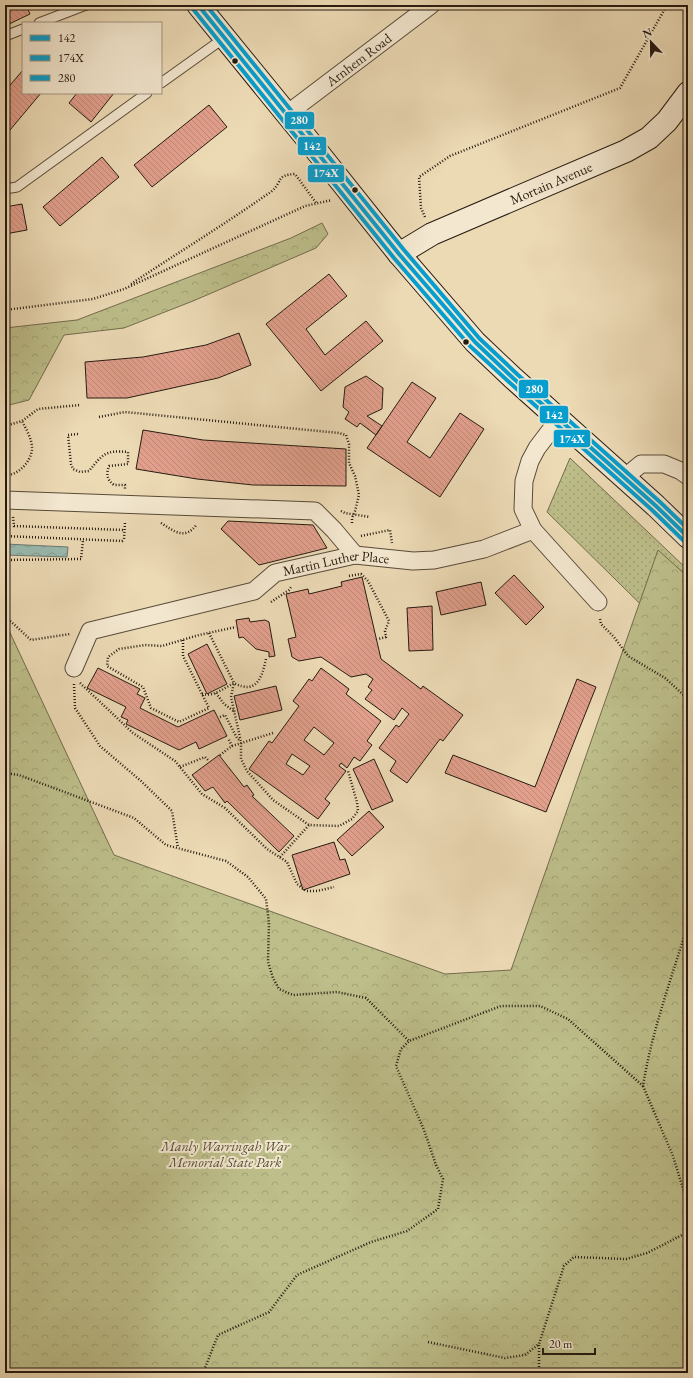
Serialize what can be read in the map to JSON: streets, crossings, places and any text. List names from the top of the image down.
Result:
{
  "streets": {
    "main road": ["Mortain Avenue"],
    "street": ["Arnhem Road", "Martin Luther Place"]
  },
  "parks": ["Manly Warringah War Memorial State Park"],
  "lines": ["transit line 142", "transit line 280", "transit line 174X"],
  "legend": ["142", "174X", "280"],
  "scale_bar": "20 m",
  "north": "top"
}
